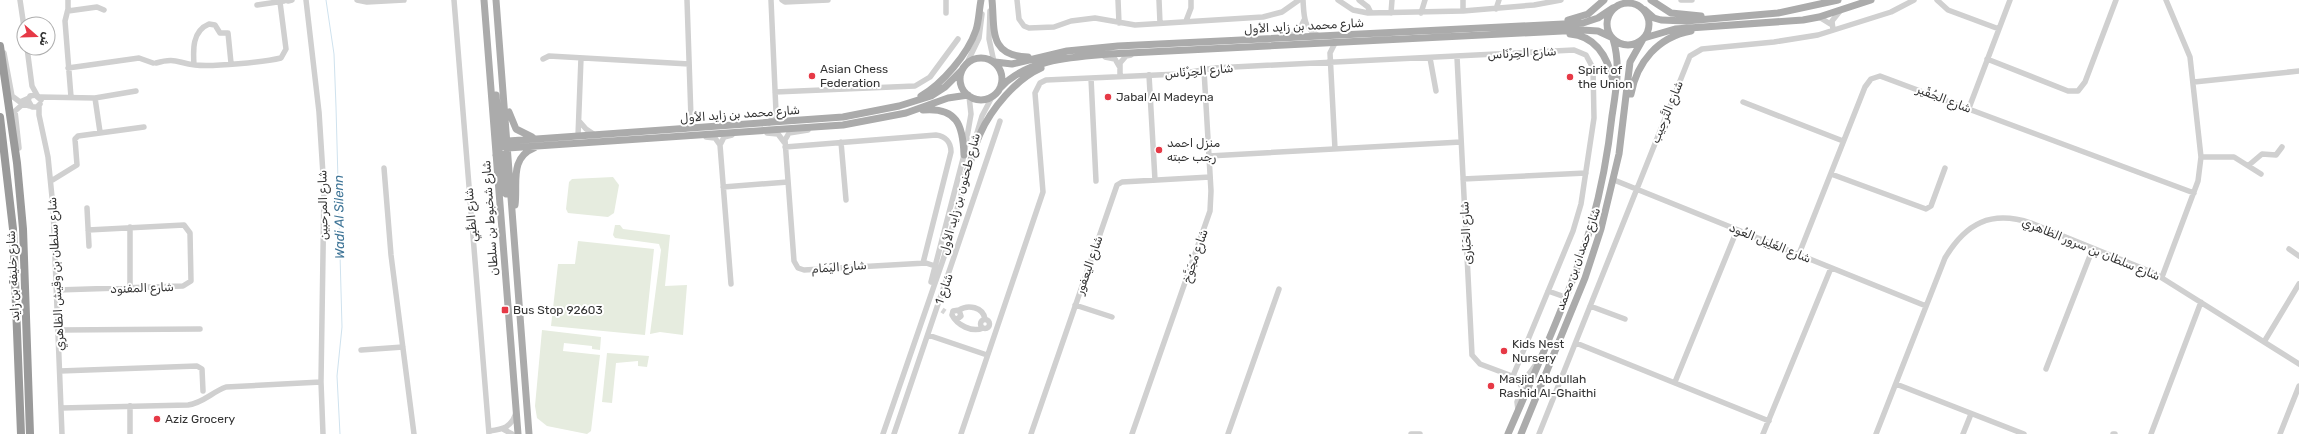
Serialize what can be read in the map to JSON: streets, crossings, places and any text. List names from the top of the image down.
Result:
{
  "streets": {
    "highway": ["شارع خليفة بن زايد"],
    "main road": ["شارع محمد بن زايد الأول", "شارع شخبوط بن سلطان", "شارع حمدان بن محمد"],
    "street": [
      "شارع الجِرْنَاس",
      "شارع الجُفِّير",
      "شارع التَّرحِيب",
      "شارع طحنون بن زايد الأول",
      "شارع المرحبين",
      "شارع الظَّبِي",
      "شارع الحَبَارى",
      "شارع الغَلِيل العُود",
      "شارع سلطان بن سرور الظاهري",
      "شارع مُجَوَّخ",
      "شارع اليعفور",
      "شارع اليَمَام",
      "شارع سلطان بن وقيش الظاهري",
      "شارع المفنود",
      "شارع 1"
    ]
  },
  "crossings": [
    ["شارع محمد بن زايد الأول", "شارع الجِرْنَاس"],
    ["شارع محمد بن زايد الأول", "شارع طحنون بن زايد الأول"],
    ["شارع محمد بن زايد الأول", "شارع شخبوط بن سلطان"],
    ["شارع محمد بن زايد الأول", "شارع حمدان بن محمد"],
    ["شارع الجِرْنَاس", "شارع الحَبَارى"],
    ["شارع الجِرْنَاس", "شارع مُجَوَّخ"],
    ["شارع الجُفِّير", "شارع الغَلِيل العُود"],
    ["شارع التَّرحِيب", "شارع الغَلِيل العُود"],
    ["شارع طحنون بن زايد الأول", "شارع اليَمَام"],
    ["شارع الغَلِيل العُود", "شارع سلطان بن سرور الظاهري"],
    ["شارع الغَلِيل العُود", "شارع حمدان بن محمد"],
    ["شارع مُجَوَّخ", "شارع اليعفور"],
    ["شارع سلطان بن وقيش الظاهري", "شارع المفنود"]
  ],
  "water": ["Wadi Al Silenn"],
  "places": {
    "other": [
      "Asian Chess Federation",
      "Spirit of the Union",
      "Jabal Al Madeyna",
      "منزل احمد رجب حبته",
      "Kids Nest Nursery",
      "Masjid Abdullah Rashid Al-Ghaithi",
      "Aziz Grocery"
    ],
    "transit": ["Bus Stop 92603"]
  },
  "north": "right"
}
